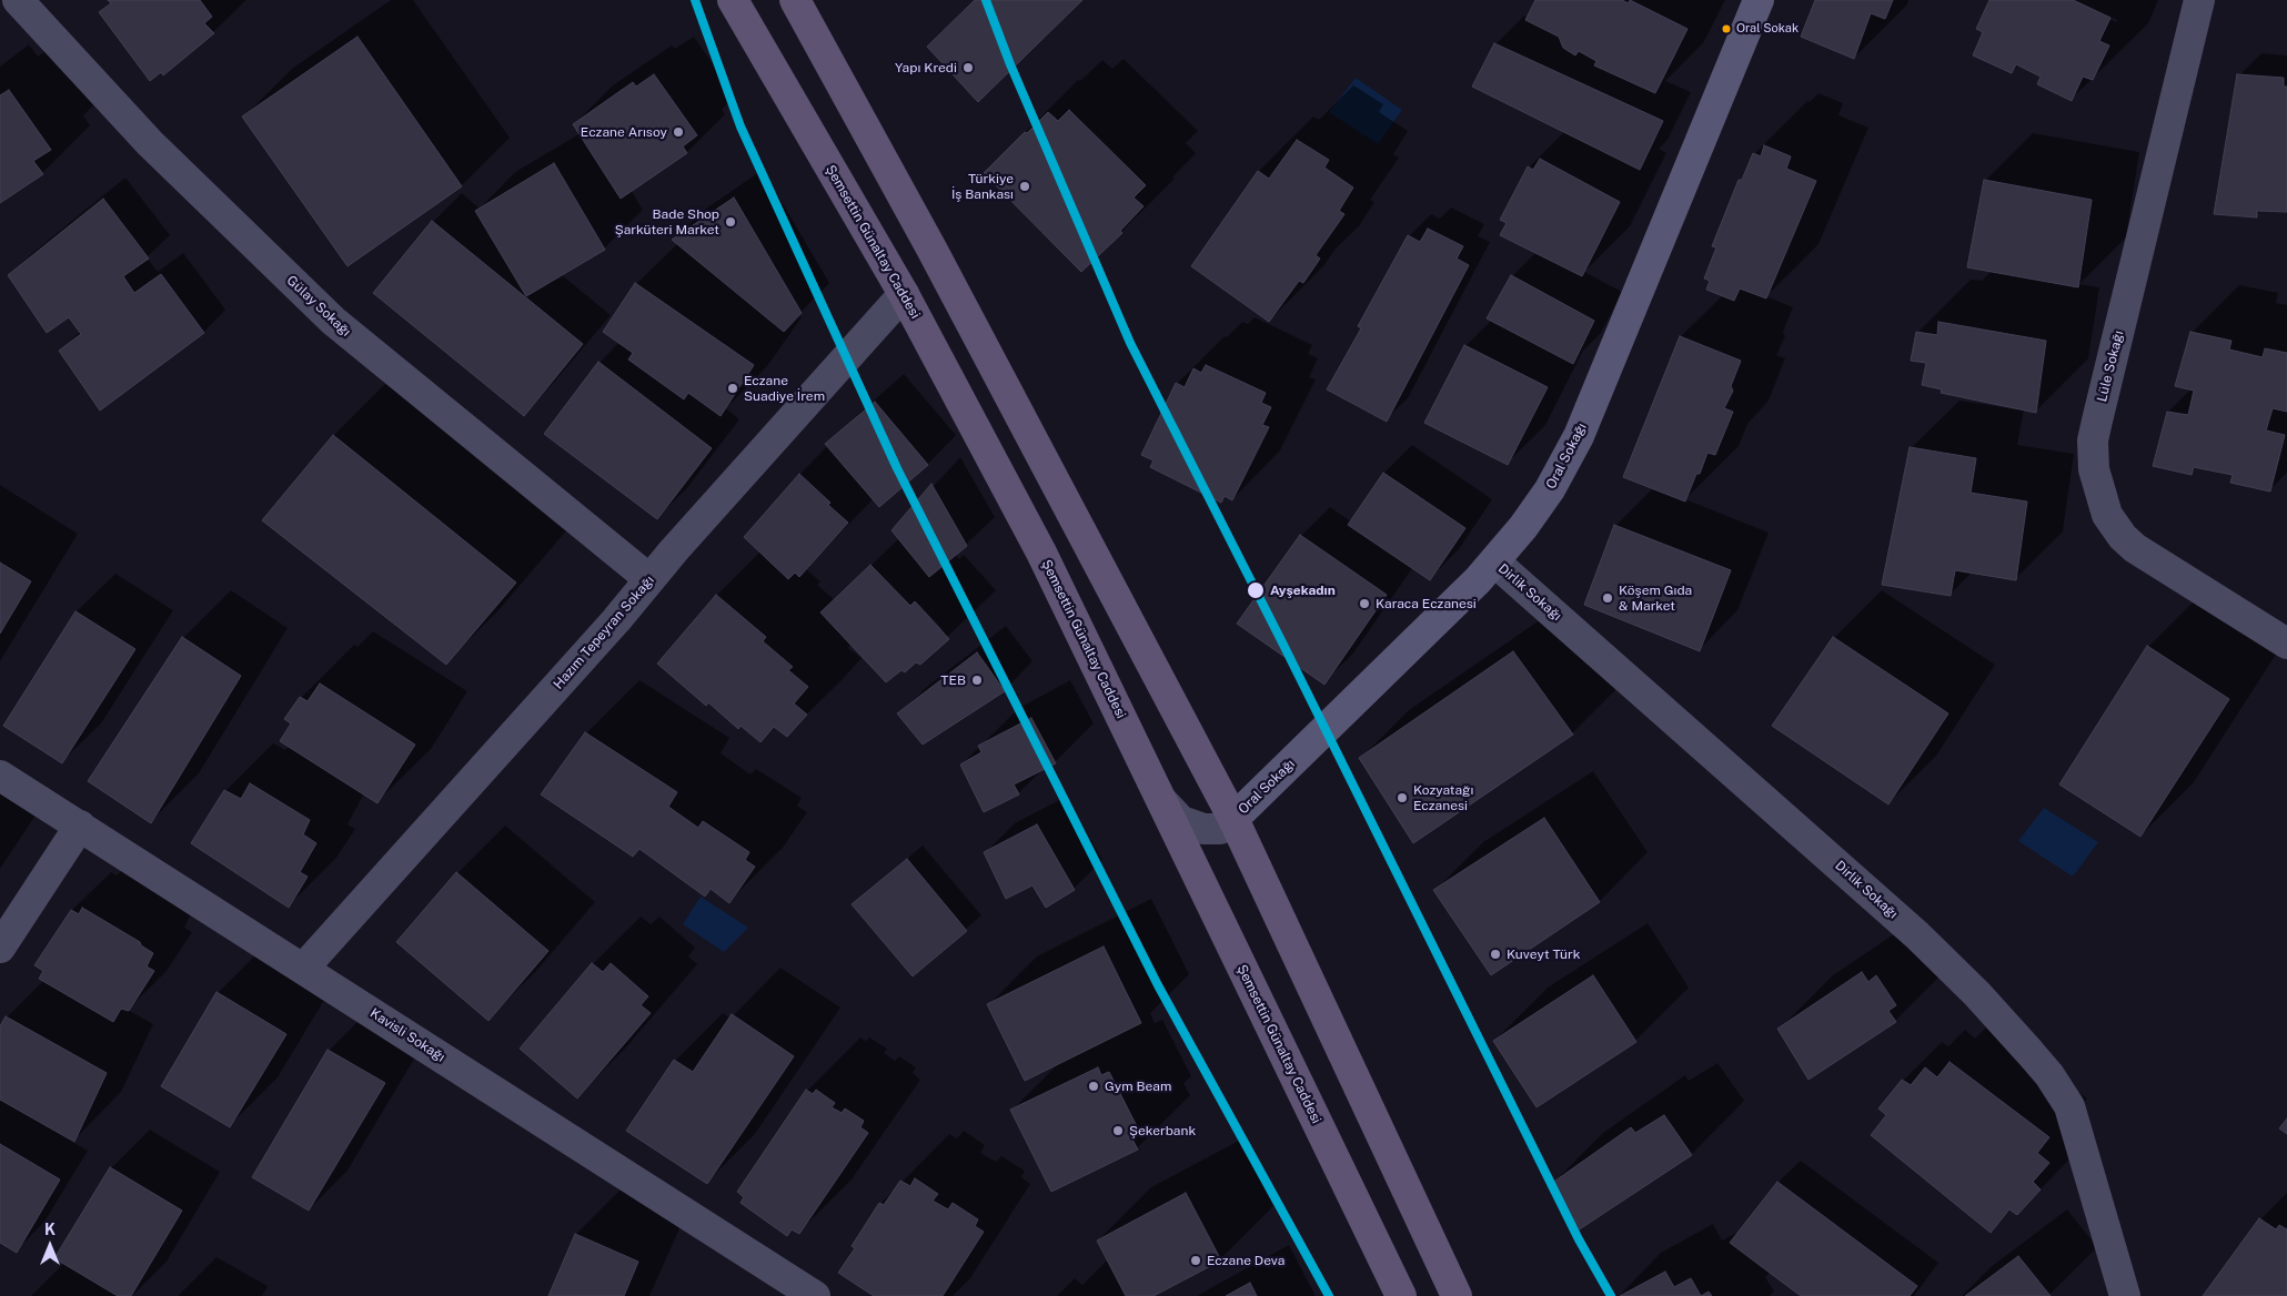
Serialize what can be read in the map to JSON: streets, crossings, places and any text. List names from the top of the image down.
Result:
{
  "streets": {
    "main road": ["Şemsettin Günaltay Caddesi"],
    "street": [
      "Gülay Sokağı",
      "Lüle Sokağı",
      "Oral Sokağı",
      "Dirlik Sokağı",
      "Hazım Tepeyran Sokağı",
      "Kavisli Sokağı"
    ]
  },
  "crossings": [
    ["Şemsettin Günaltay Caddesi", "Hazım Tepeyran Sokağı"],
    ["Gülay Sokağı", "Hazım Tepeyran Sokağı"],
    ["Oral Sokağı", "Dirlik Sokağı"],
    ["Hazım Tepeyran Sokağı", "Kavisli Sokağı"]
  ],
  "places": [
    "Oral Sokak",
    "Yapı Kredi",
    "Eczane Arısoy",
    "Türkiye İş Bankası",
    "Bade Shop Şarküteri Market",
    "Eczane Suadiye İrem",
    "Ayşekadın",
    "Köşem Gıda & Market",
    "Karaca Eczanesi",
    "TEB",
    "Kozyatağı Eczanesi",
    "Kuveyt Türk",
    "Gym Beam",
    "Şekerbank",
    "Eczane Deva"
  ],
  "north": "top"
}
